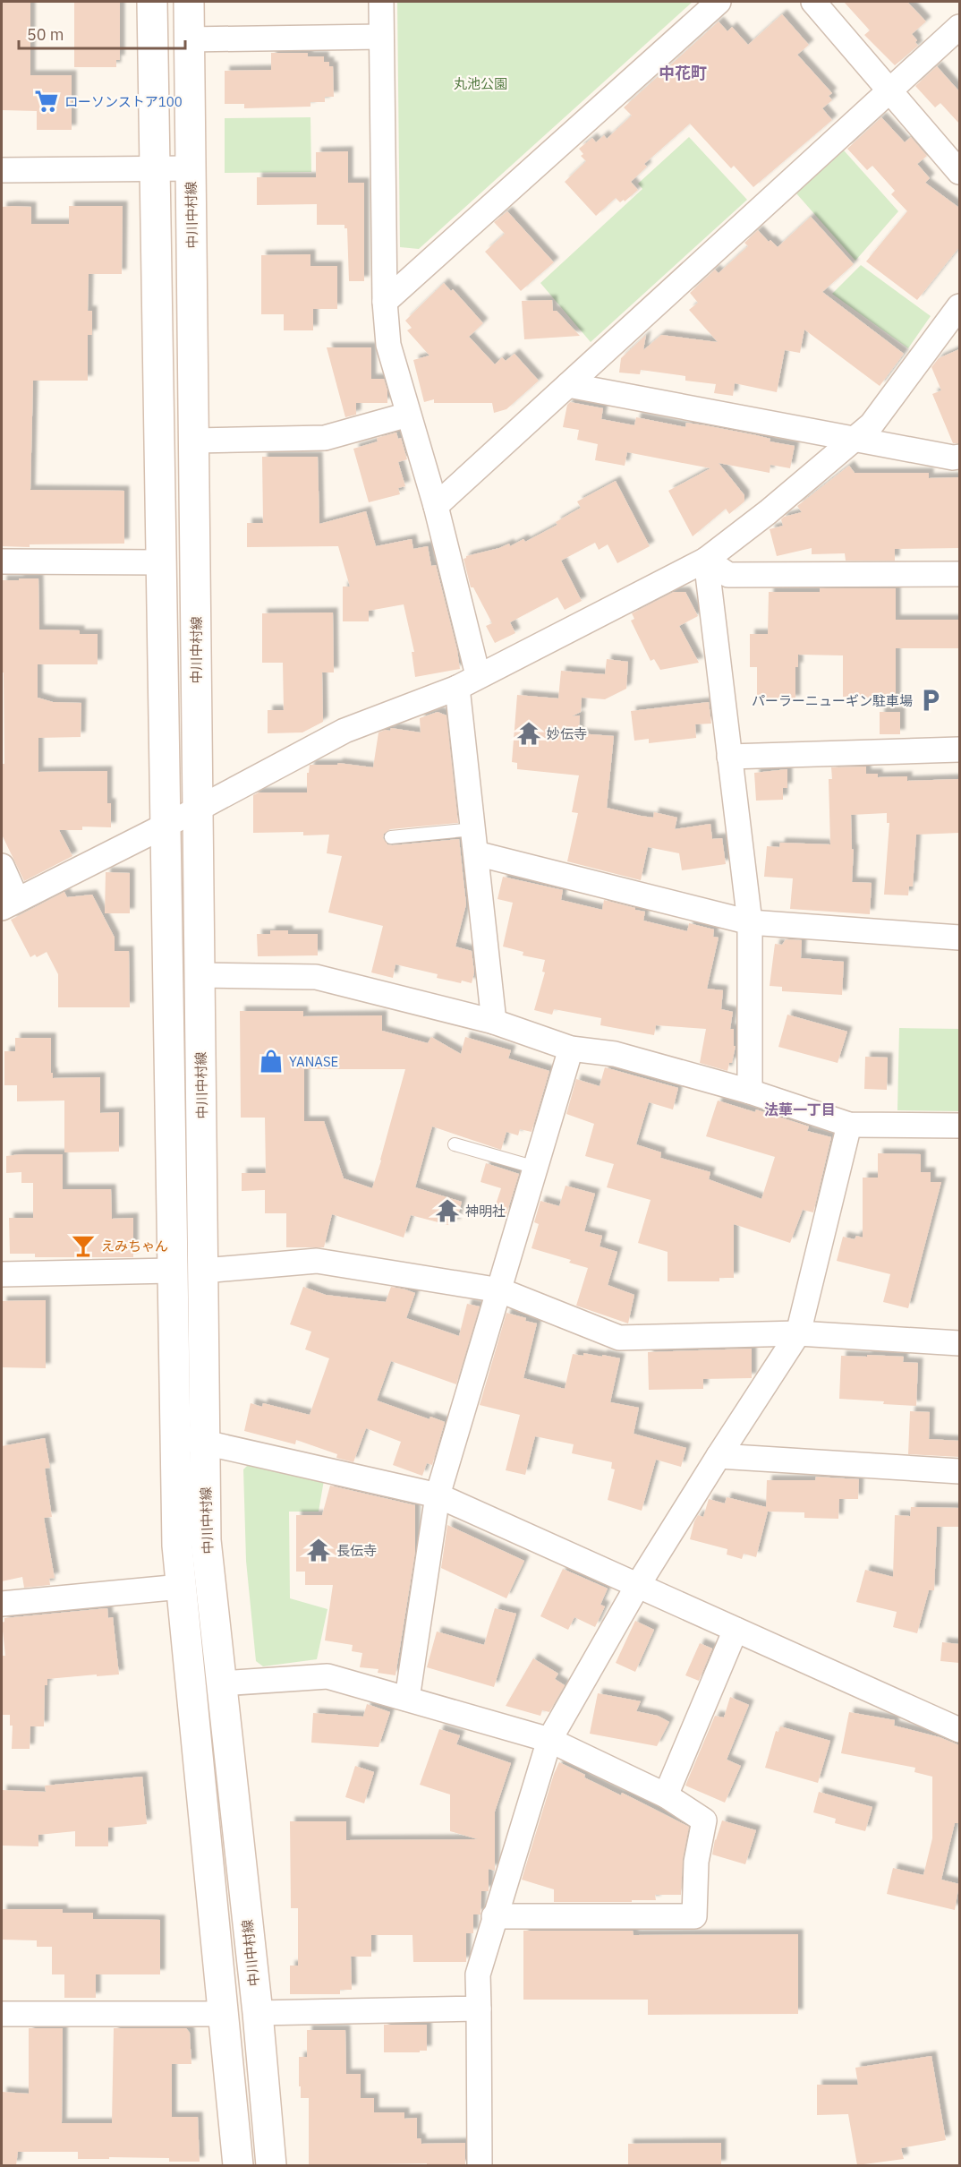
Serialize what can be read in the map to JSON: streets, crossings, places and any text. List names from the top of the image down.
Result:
{
  "streets": {
    "main road": ["中川中村線"]
  },
  "districts": ["中花町", "法華一丁目"],
  "parks": ["丸池公園"],
  "places": {
    "supermarket": ["ローソンストア100"],
    "parking": ["パーラーニューギン駐車場"],
    "temple": ["妙伝寺", "神明社", "長伝寺"],
    "shop": ["YANASE"],
    "bar": ["えみちゃん"]
  },
  "scale_bar": "50 m"
}
